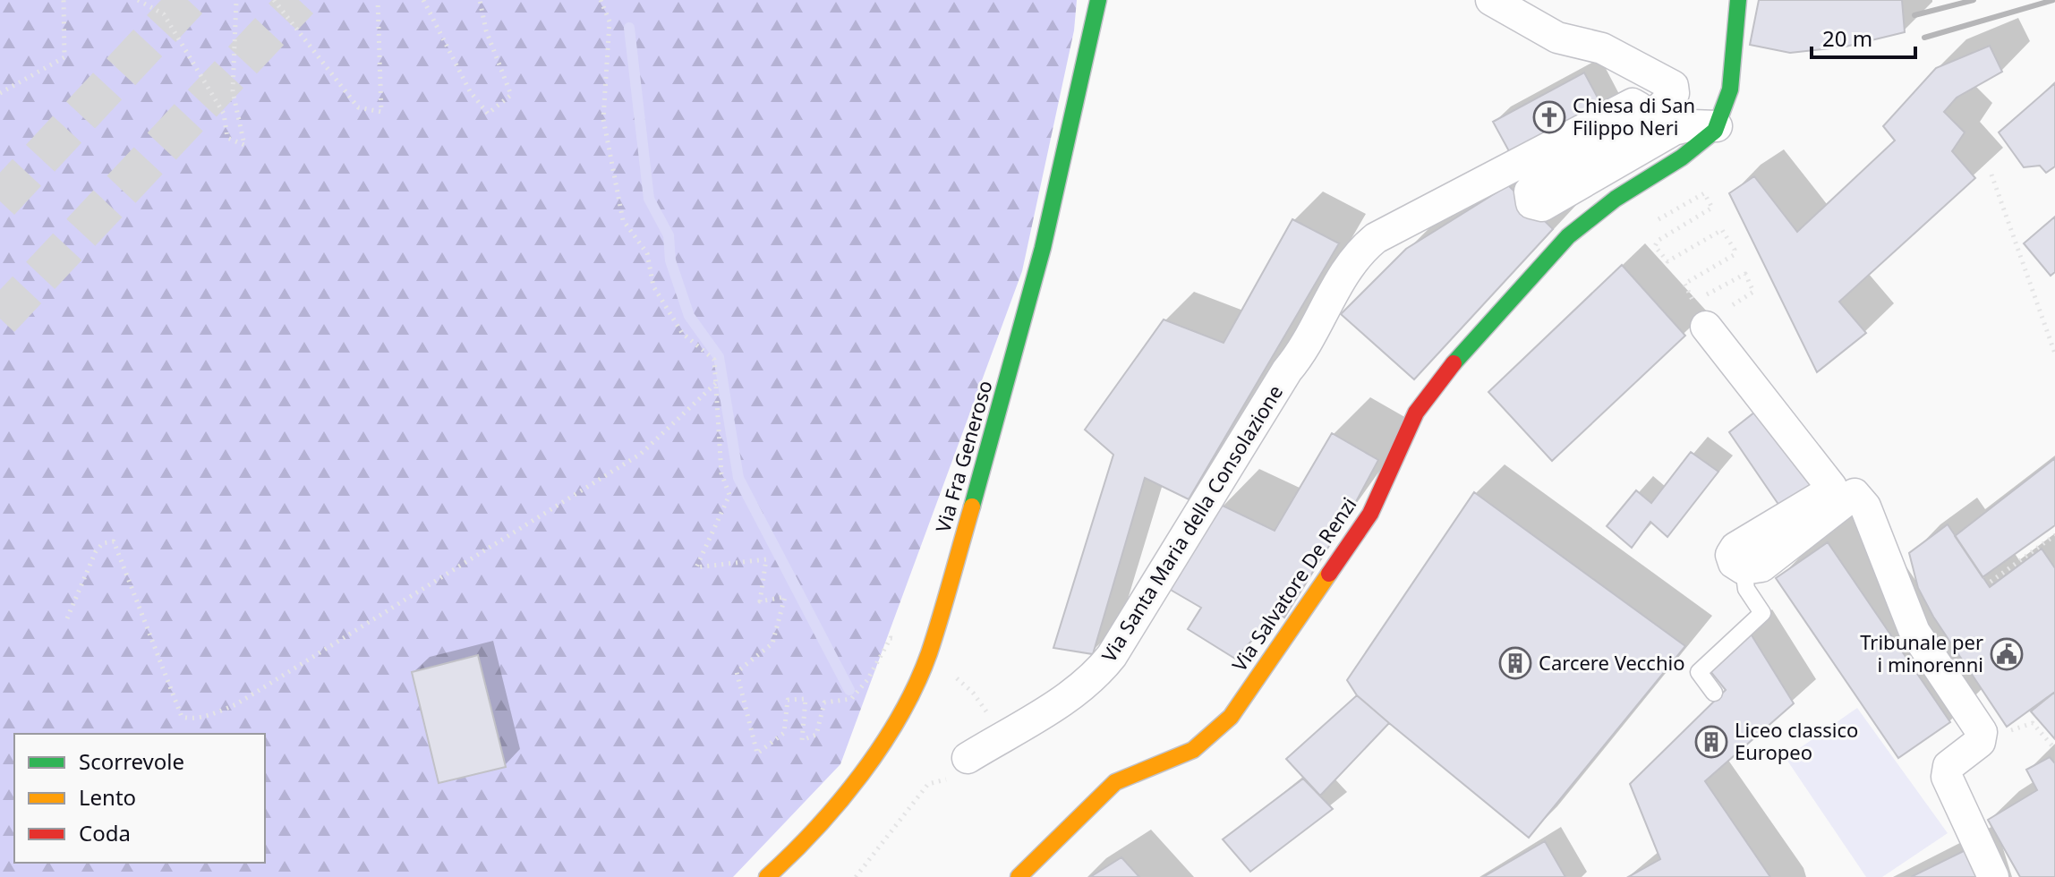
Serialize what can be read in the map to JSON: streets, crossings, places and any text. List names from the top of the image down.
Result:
{
  "streets": {
    "street": ["Via Fra Generoso", "Via Santa Maria della Consolazione", "Via Salvatore De Renzi"]
  },
  "places": {
    "church": ["Chiesa di San Filippo Neri"],
    "public building": ["Tribunale per i minorenni"],
    "building": ["Carcere Vecchio", "Liceo classico Europeo"]
  },
  "legend": ["Scorrevole", "Lento", "Coda"],
  "scale_bar": "20 m"
}
